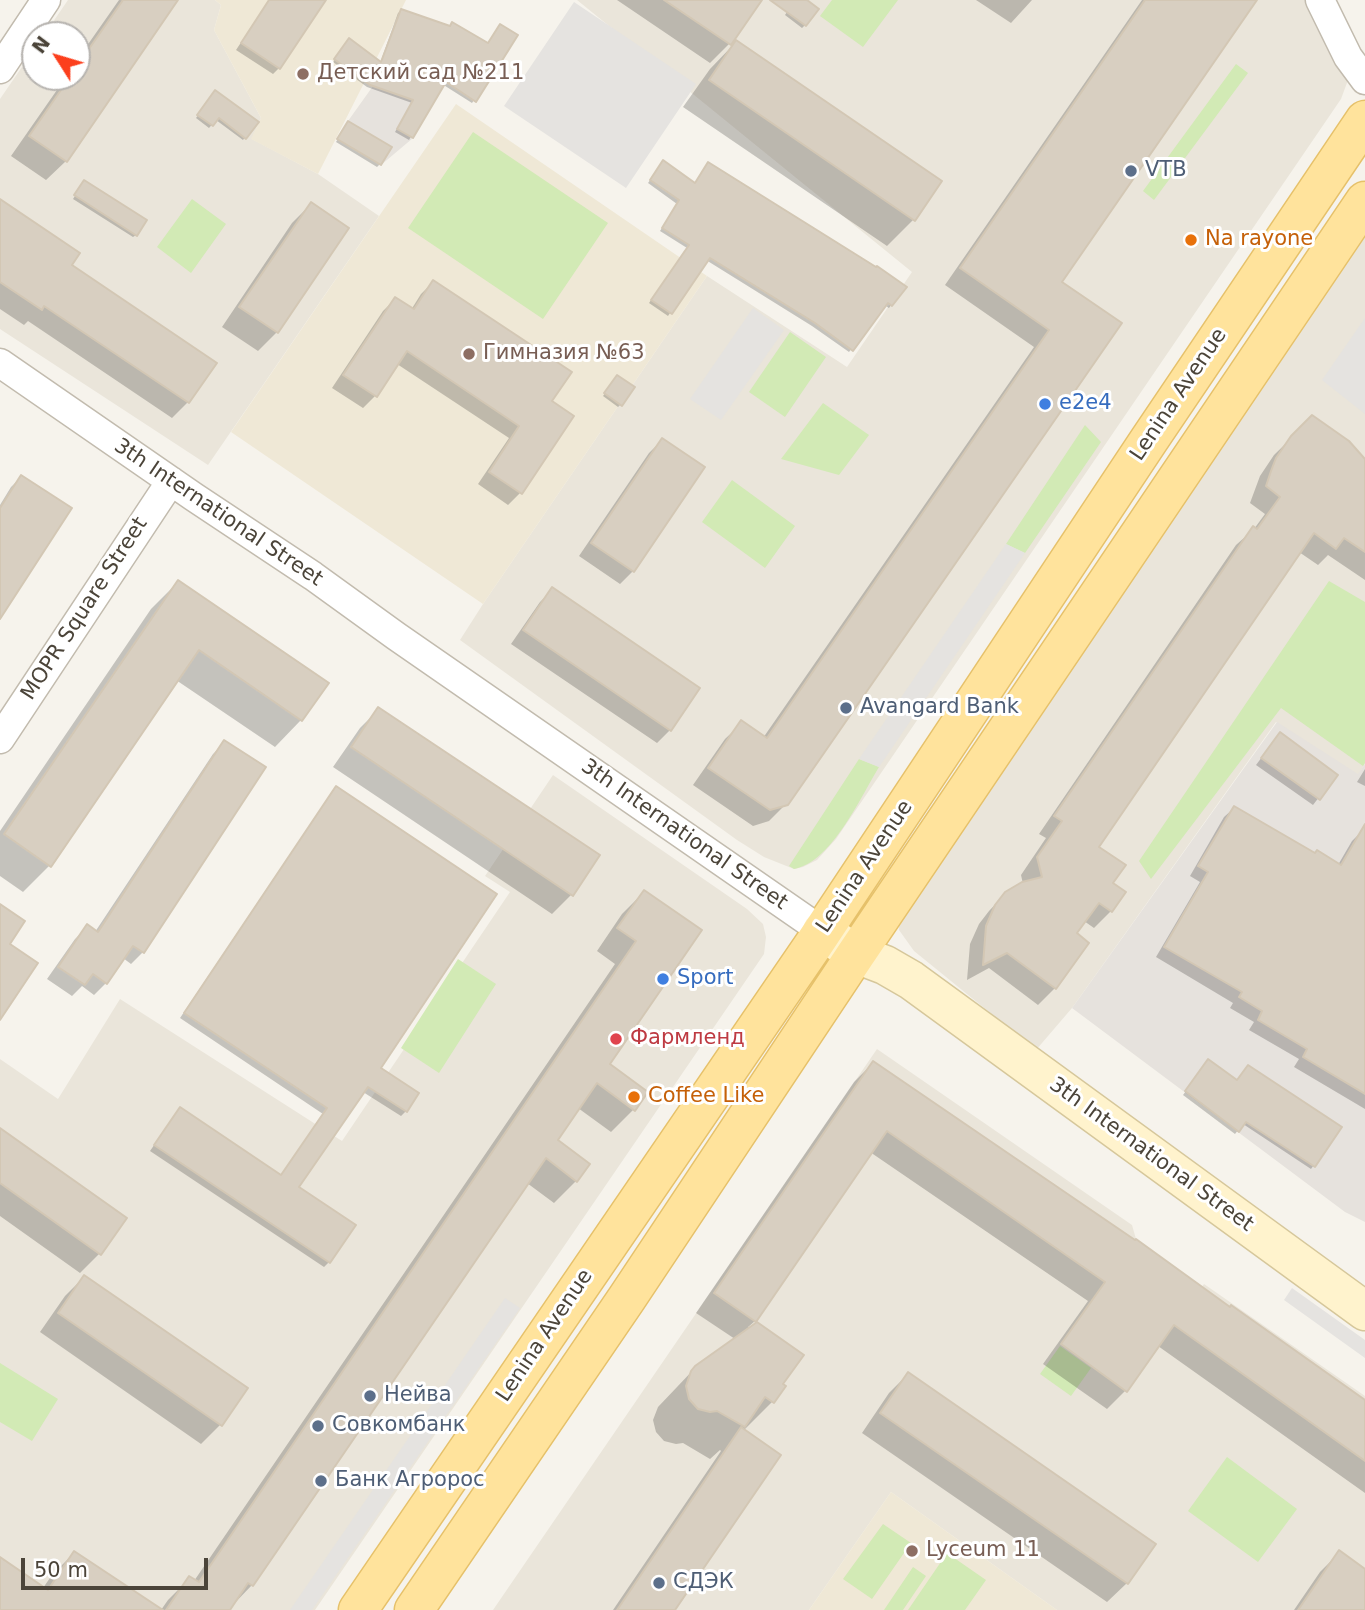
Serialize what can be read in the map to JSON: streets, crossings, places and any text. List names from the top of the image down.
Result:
{
  "streets": {
    "main road": ["Lenina Avenue"],
    "street": ["3th International Street", "MOPR Square Street"]
  },
  "crossings": [
    ["Lenina Avenue", "3th International Street"],
    ["3th International Street", "MOPR Square Street"]
  ],
  "places": [
    "Детский сад №211",
    "VTB",
    "Na rayone",
    "Гимназия №63",
    "е2е4",
    "Avangard Bank",
    "Sport",
    "Фармленд",
    "Coffee Like",
    "Нейва",
    "Совкомбанк",
    "Банк Агророс",
    "Lyceum 11",
    "СДЭК"
  ],
  "scale_bar": "50 m",
  "north": "top left"
}
